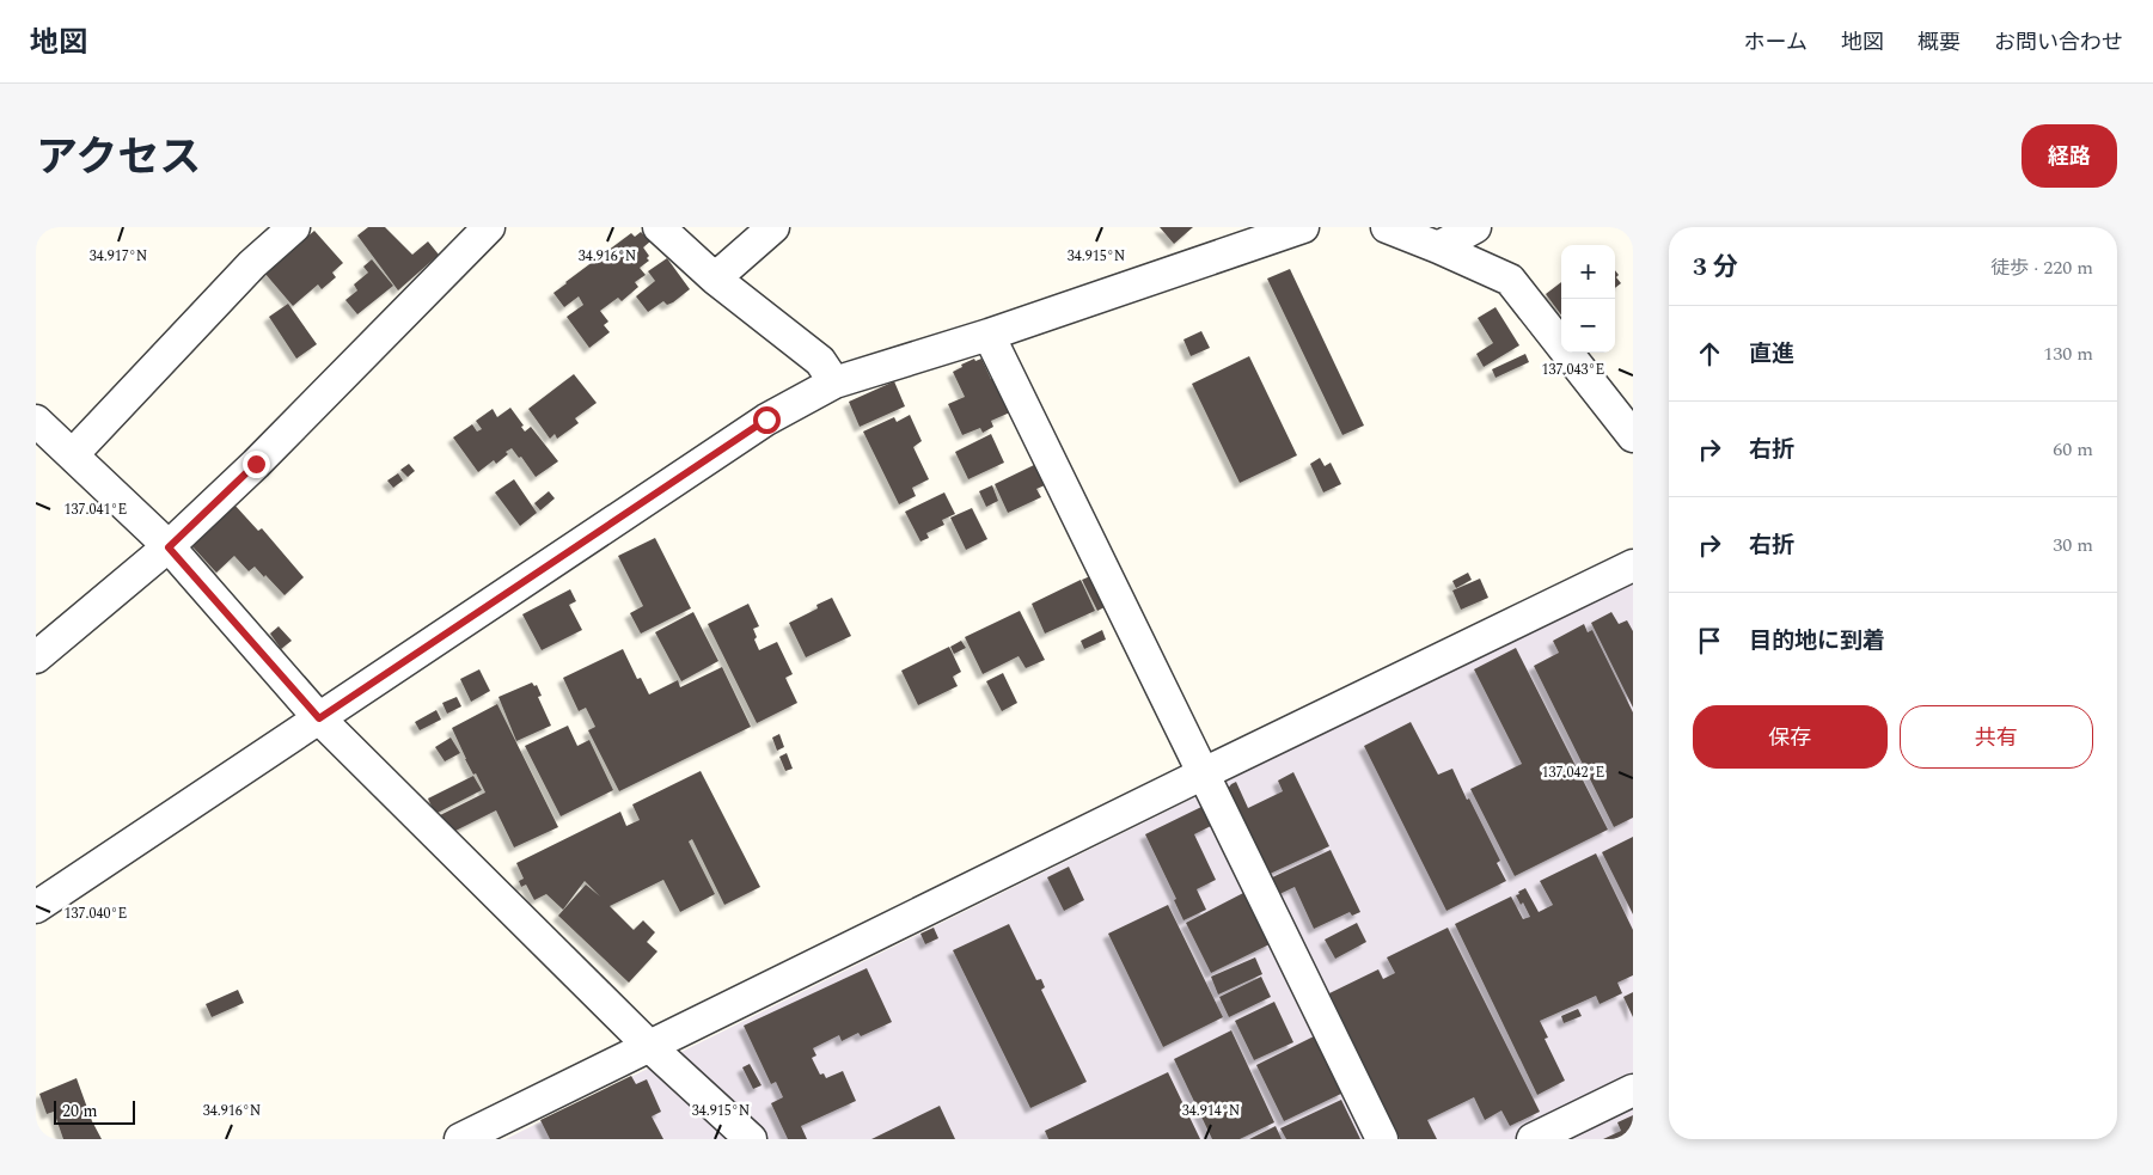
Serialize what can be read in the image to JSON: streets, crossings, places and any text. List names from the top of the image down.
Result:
{
  "scale_bar": "20 m",
  "page": {
    "header": "地図",
    "nav": [
      "ホーム",
      "地図",
      "概要",
      "お問い合わせ"
    ],
    "title": "アクセス",
    "buttons": [
      "経路",
      ["保存", "共有"]
    ],
    "heading": ["3 分", "徒歩 · 220 m"],
    "map_buttons": ["+", "−"],
    "list": [
      ["直進", "130 m"],
      ["右折", "60 m"],
      ["右折", "30 m"],
      "目的地に到着"
    ],
    "scale": "20 m"
  },
  "coordinates": [
    "34.917°N",
    "34.916°N",
    "34.915°N",
    "137.043°E",
    "137.041°E",
    "137.042°E",
    "137.040°E",
    "34.914°N"
  ]
}
